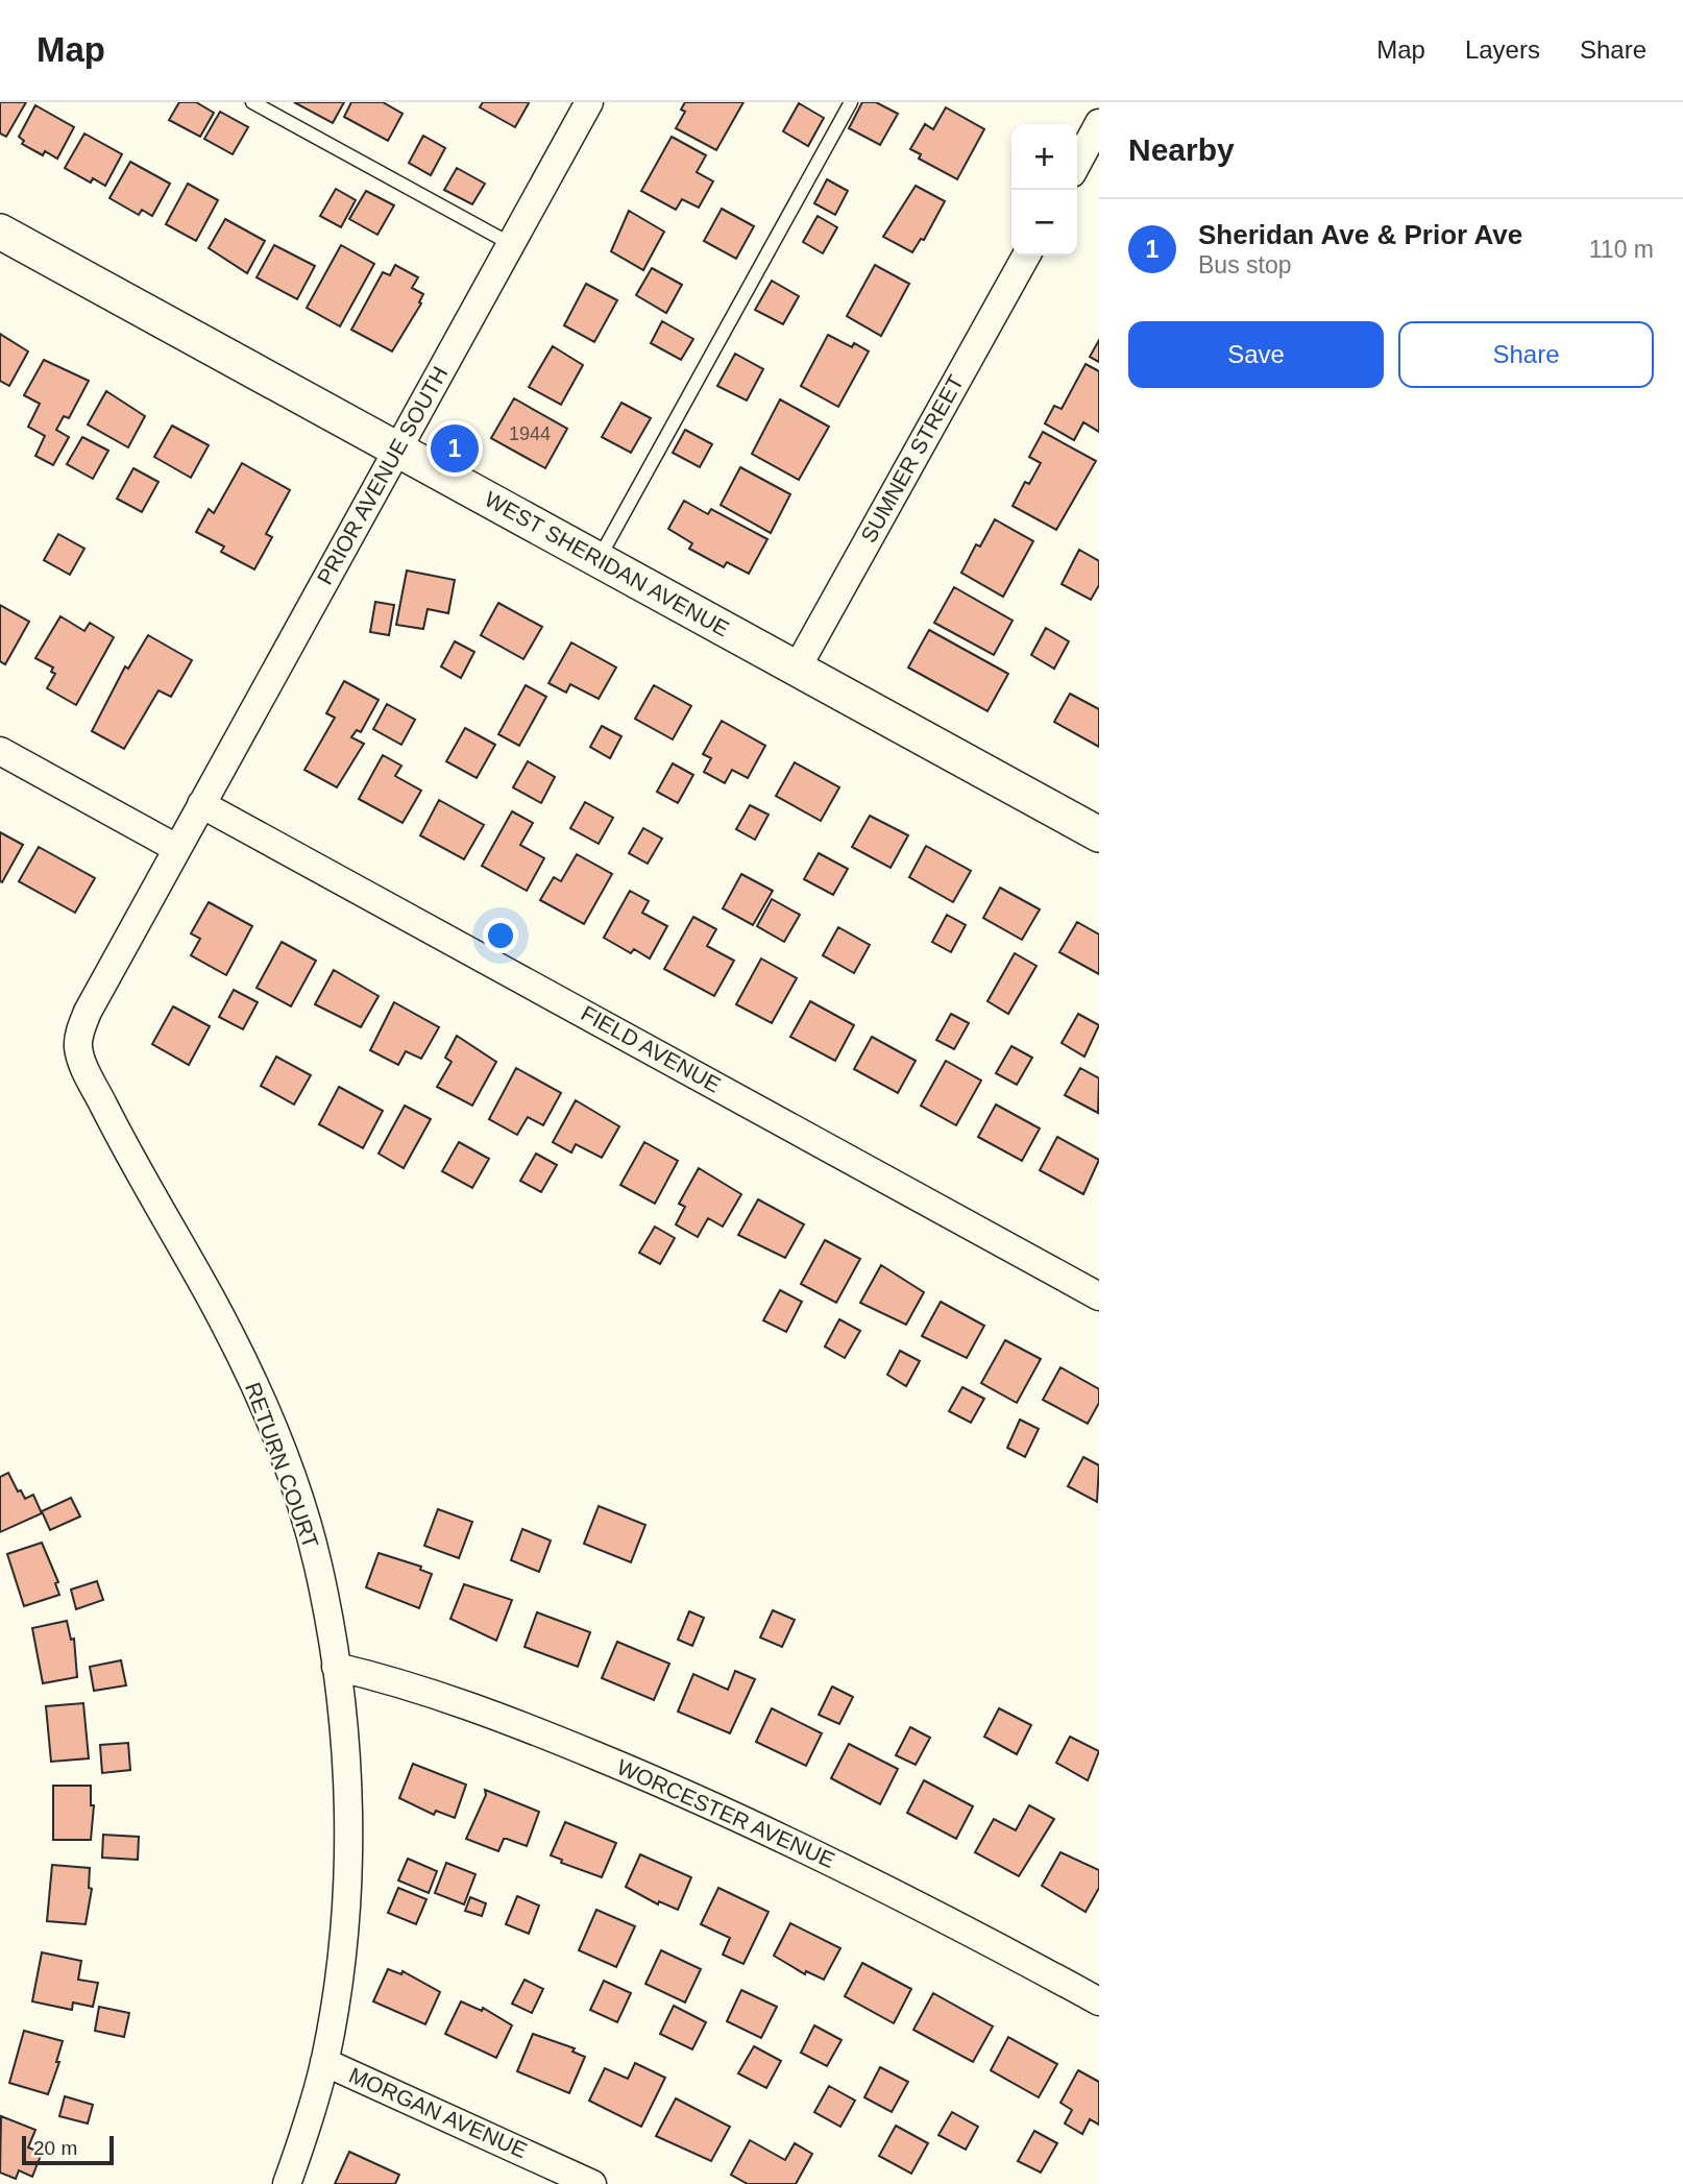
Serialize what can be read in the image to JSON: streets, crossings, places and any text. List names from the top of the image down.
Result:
{
  "streets": {
    "street": [
      "SUMNER STREET",
      "PRIOR AVENUE SOUTH",
      "WEST SHERIDAN AVENUE",
      "FIELD AVENUE",
      "RETURN COURT",
      "WORCESTER AVENUE",
      "MORGAN AVENUE"
    ]
  },
  "crossings": [
    ["SUMNER STREET", "WEST SHERIDAN AVENUE"],
    ["PRIOR AVENUE SOUTH", "WEST SHERIDAN AVENUE"],
    ["PRIOR AVENUE SOUTH", "FIELD AVENUE"],
    ["PRIOR AVENUE SOUTH", "RETURN COURT"],
    ["RETURN COURT", "WORCESTER AVENUE"],
    ["RETURN COURT", "MORGAN AVENUE"]
  ],
  "house_numbers": ["1944"],
  "scale_bar": "20 m",
  "page": {
    "header": "Map",
    "nav": ["Map", "Layers", "Share"],
    "heading": "Nearby",
    "map_buttons": ["+", "−"],
    "list": [
      {
        "mark": "1",
        "name": "Sheridan Ave & Prior Ave",
        "note": "Bus stop",
        "value": "110 m"
      }
    ],
    "buttons": ["Save", "Share"],
    "pins": "1",
    "scale": "20 m"
  }
}
